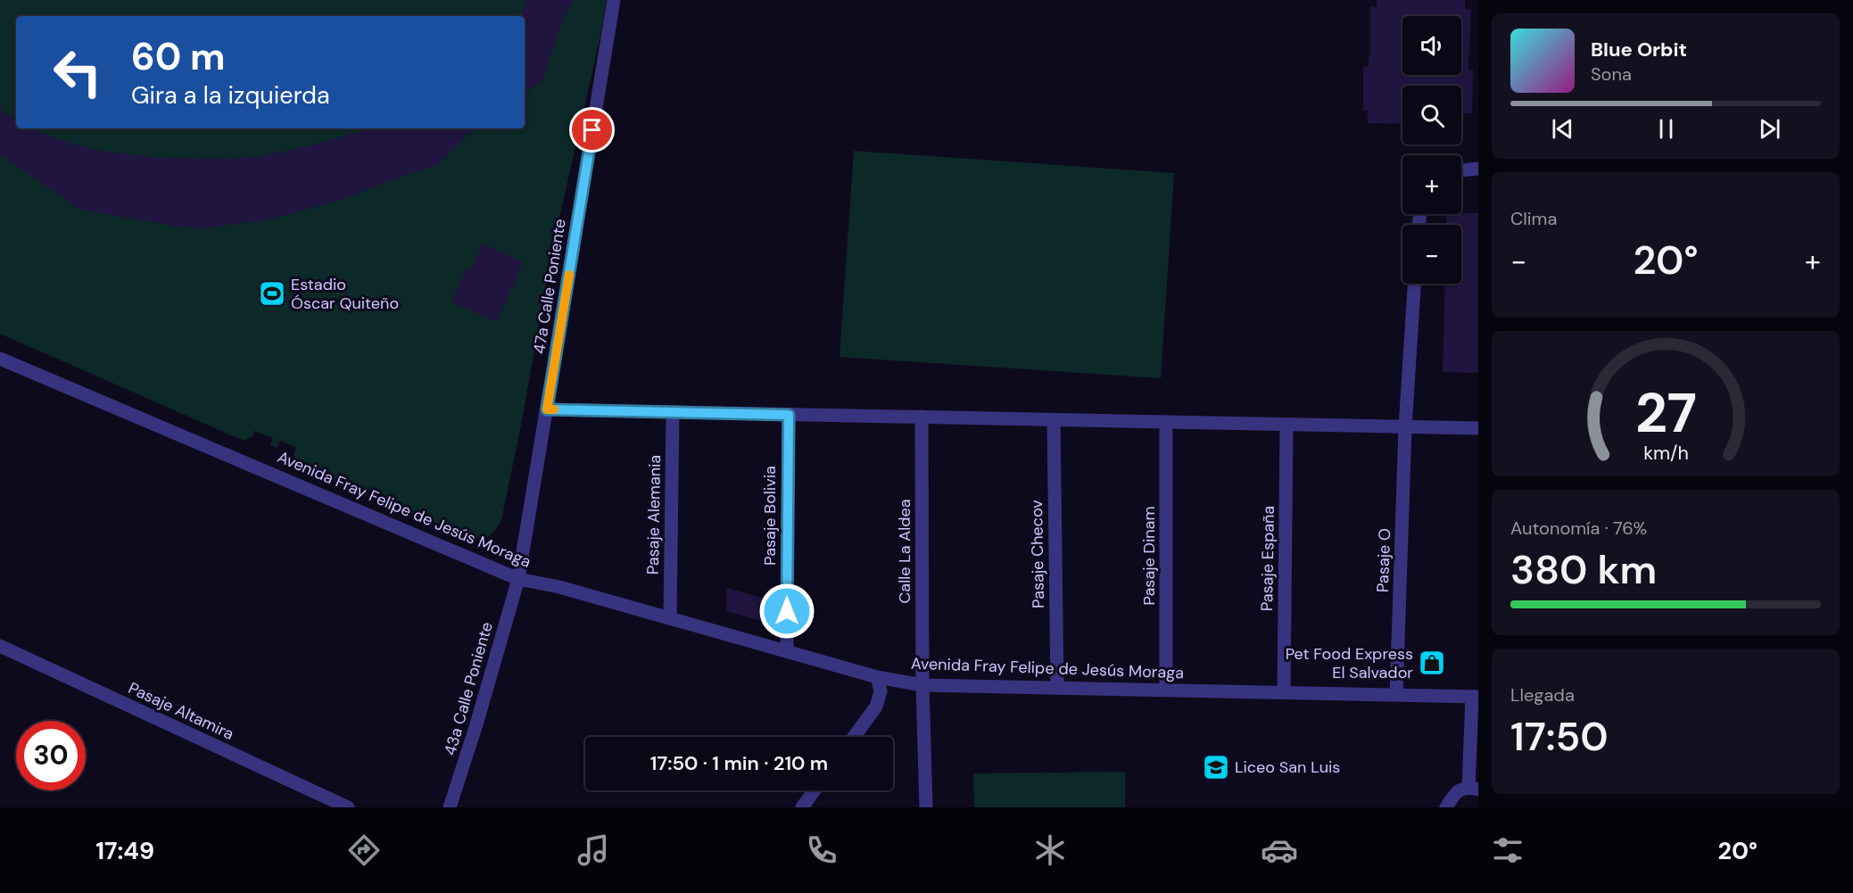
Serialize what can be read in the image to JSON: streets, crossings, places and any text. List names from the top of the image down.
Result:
{
  "streets": {
    "street": [
      "47a Calle Poniente",
      "Avenida Fray Felipe de Jesús Moraga",
      "Pasaje Alemania",
      "Pasaje Bolivia",
      "Calle La Aldea",
      "Pasaje Checov",
      "Pasaje Dinam",
      "Pasaje España",
      "Pasaje O",
      "43a Calle Poniente",
      "Pasaje Altamira"
    ]
  },
  "crossings": [
    ["47a Calle Poniente", "Avenida Fray Felipe de Jesús Moraga"],
    ["47a Calle Poniente", "43a Calle Poniente"],
    ["Avenida Fray Felipe de Jesús Moraga", "Pasaje Alemania"],
    ["Avenida Fray Felipe de Jesús Moraga", "Pasaje Bolivia"],
    ["Avenida Fray Felipe de Jesús Moraga", "Calle La Aldea"],
    ["Avenida Fray Felipe de Jesús Moraga", "Pasaje Checov"],
    ["Avenida Fray Felipe de Jesús Moraga", "Pasaje Dinam"],
    ["Avenida Fray Felipe de Jesús Moraga", "Pasaje España"],
    ["Avenida Fray Felipe de Jesús Moraga", "Pasaje O"],
    ["Avenida Fray Felipe de Jesús Moraga", "43a Calle Poniente"]
  ],
  "places": {
    "sports": ["Estadio Óscar Quiteño"],
    "shop": ["Pet Food Express El Salvador"],
    "school or university": ["Liceo San Luis"]
  },
  "page": {
    "map_buttons": ["+", "−"],
    "turn": ["60 m", "Gira a la izquierda"],
    "song": ["Blue Orbit", "Sona"],
    "tile": [
      "Clima",
      ["Autonomía · 76%", "380 km"],
      ["Llegada", "17:50"]
    ],
    "heat": ["−", "20°", "+"],
    "limit": "30",
    "trip": "17:50 · 1 min · 210 m",
    "tabs": ["17:49", "20°"],
    "gauge": ["27", "km/h"]
  }
}
